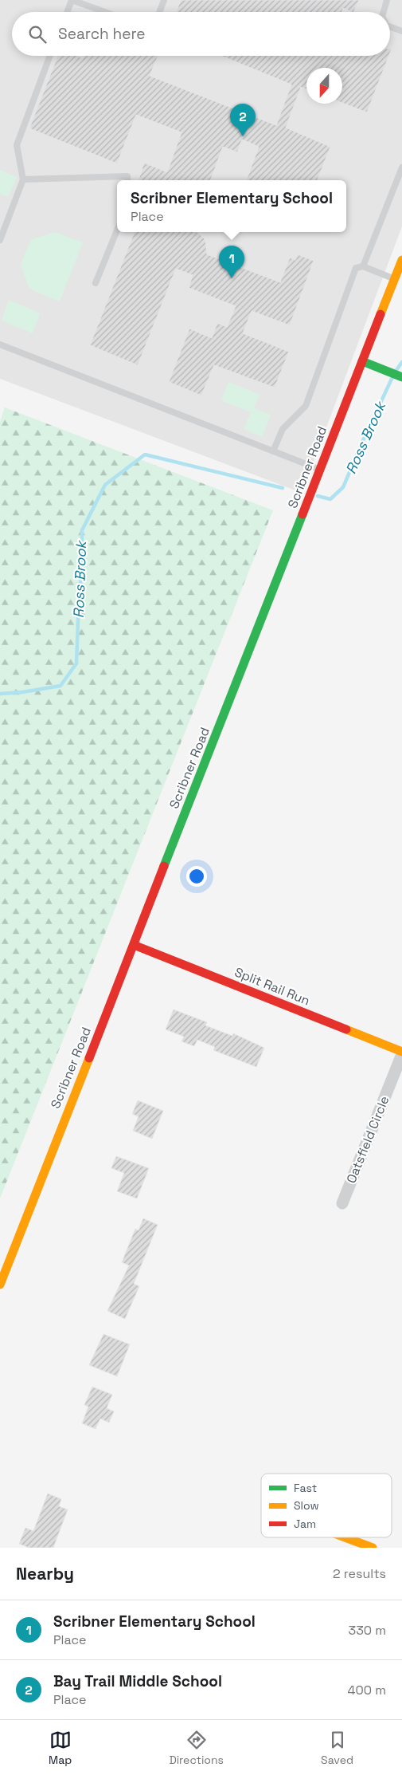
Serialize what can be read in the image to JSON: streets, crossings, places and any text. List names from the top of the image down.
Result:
{
  "streets": {
    "street": ["Scribner Road", "Split Rail Run", "Oatsfield Circle"]
  },
  "crossings": [
    ["Scribner Road", "Split Rail Run"],
    ["Split Rail Run", "Oatsfield Circle"]
  ],
  "water": ["Ross Brook"],
  "legend": ["Fast", "Slow", "Jam"],
  "north": "bottom",
  "page": {
    "search": "Search here",
    "pins": ["2", "1"],
    "popup": ["Scribner Elementary School", "Place"],
    "heading": ["Nearby", "2 results"],
    "list": [
      {
        "mark": "1",
        "name": "Scribner Elementary School",
        "note": "Place",
        "value": "330 m"
      },
      {
        "mark": "2",
        "name": "Bay Trail Middle School",
        "note": "Place",
        "value": "400 m"
      }
    ],
    "nav": ["Map", "Directions", "Saved"]
  }
}
